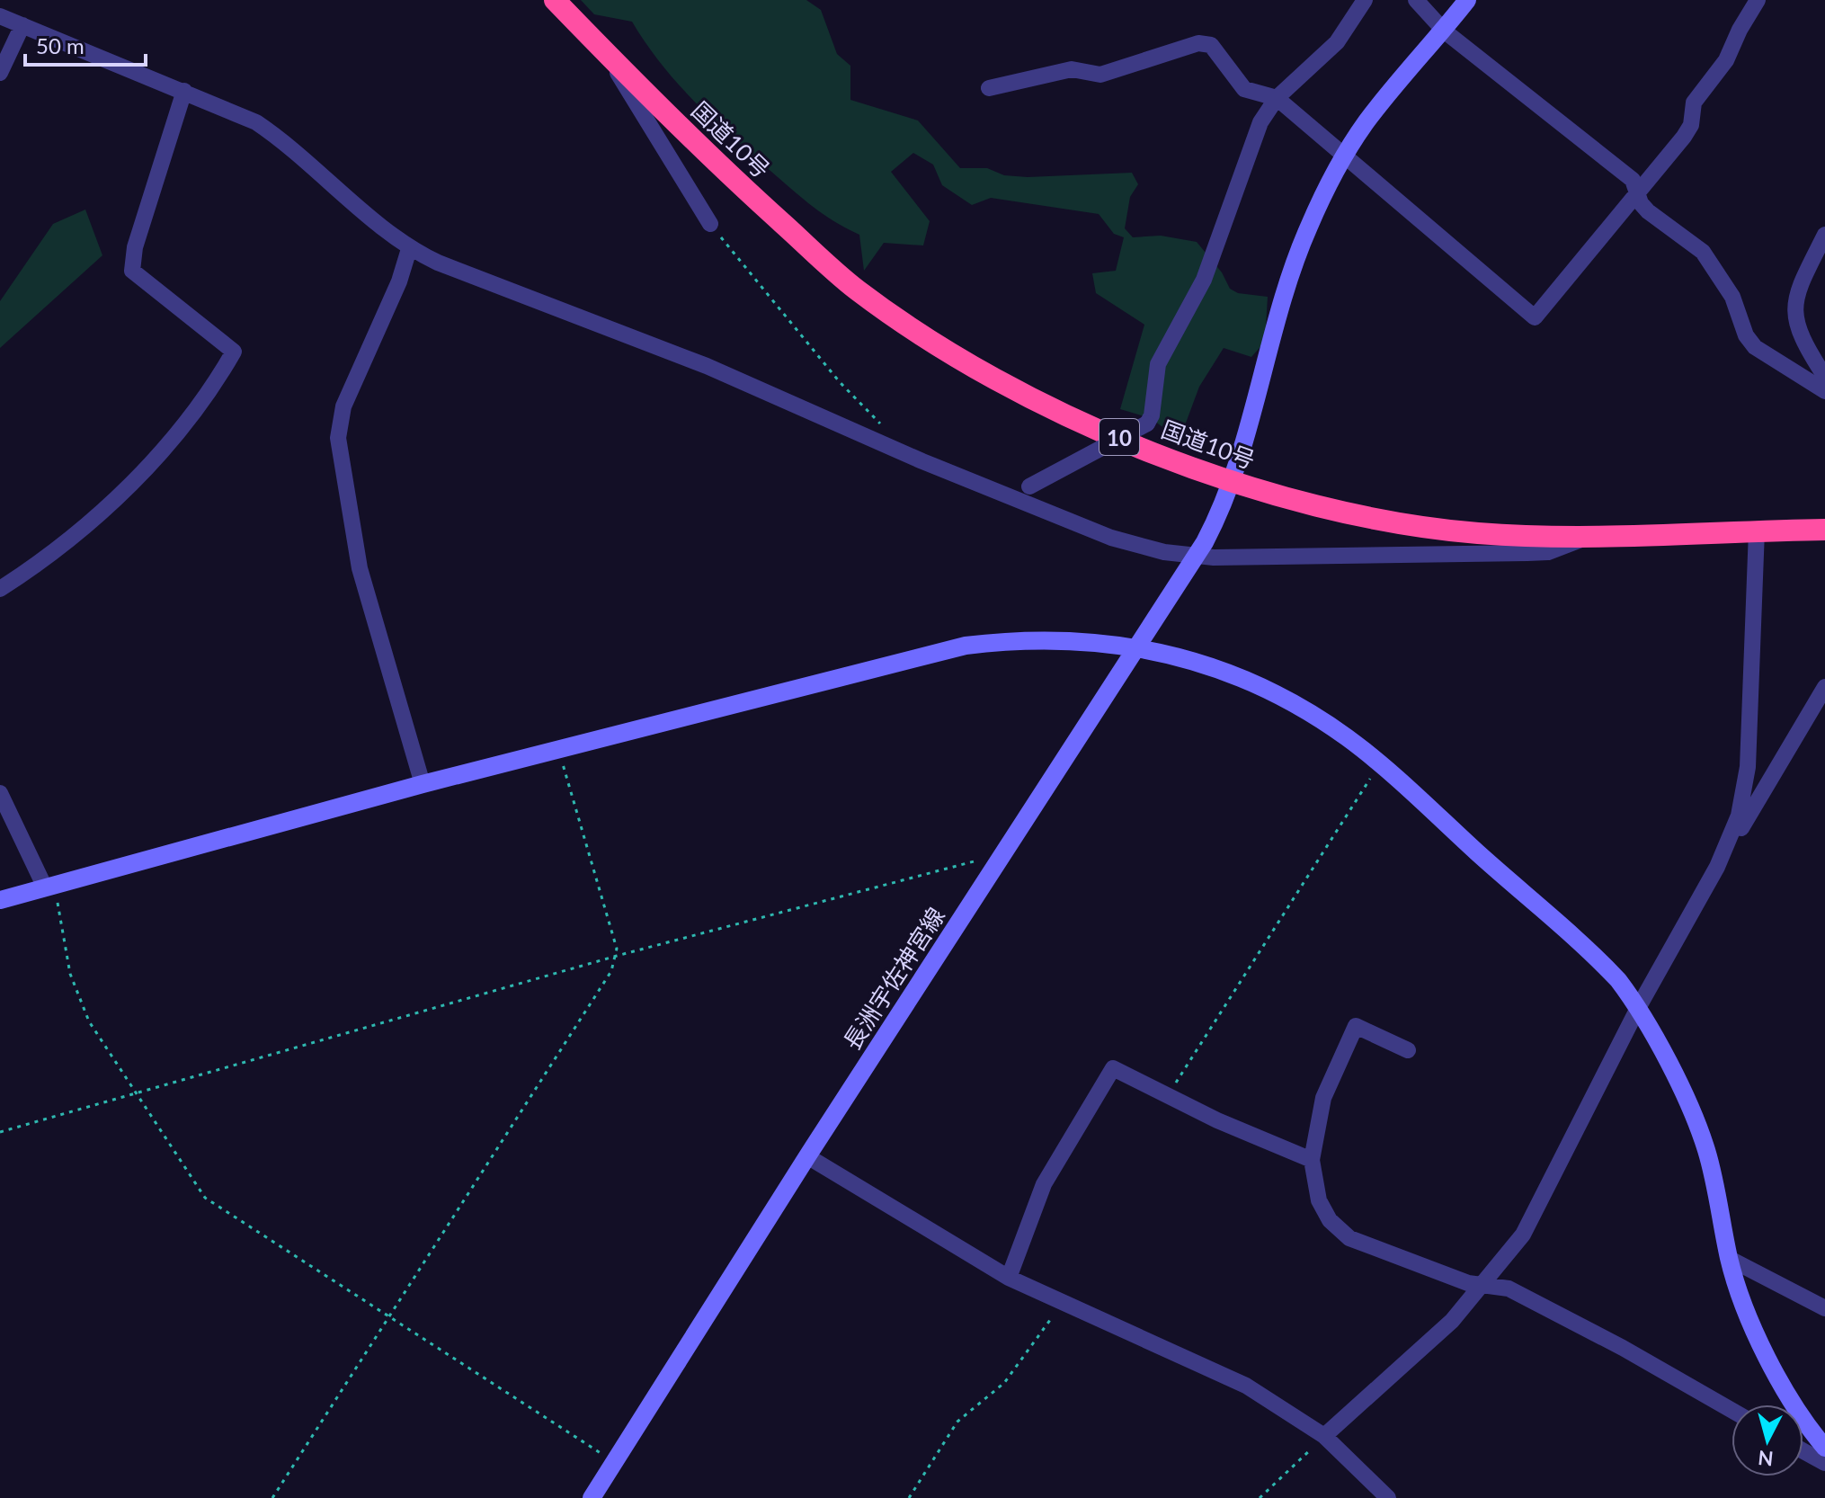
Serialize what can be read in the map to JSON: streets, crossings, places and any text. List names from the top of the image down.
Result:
{
  "streets": {
    "highway": ["国道10号", "10"],
    "street": ["長洲宇佐神宮線"]
  },
  "crossings": [
    ["国道10号", "長洲宇佐神宮線"]
  ],
  "scale_bar": "50 m",
  "north": "bottom"
}
